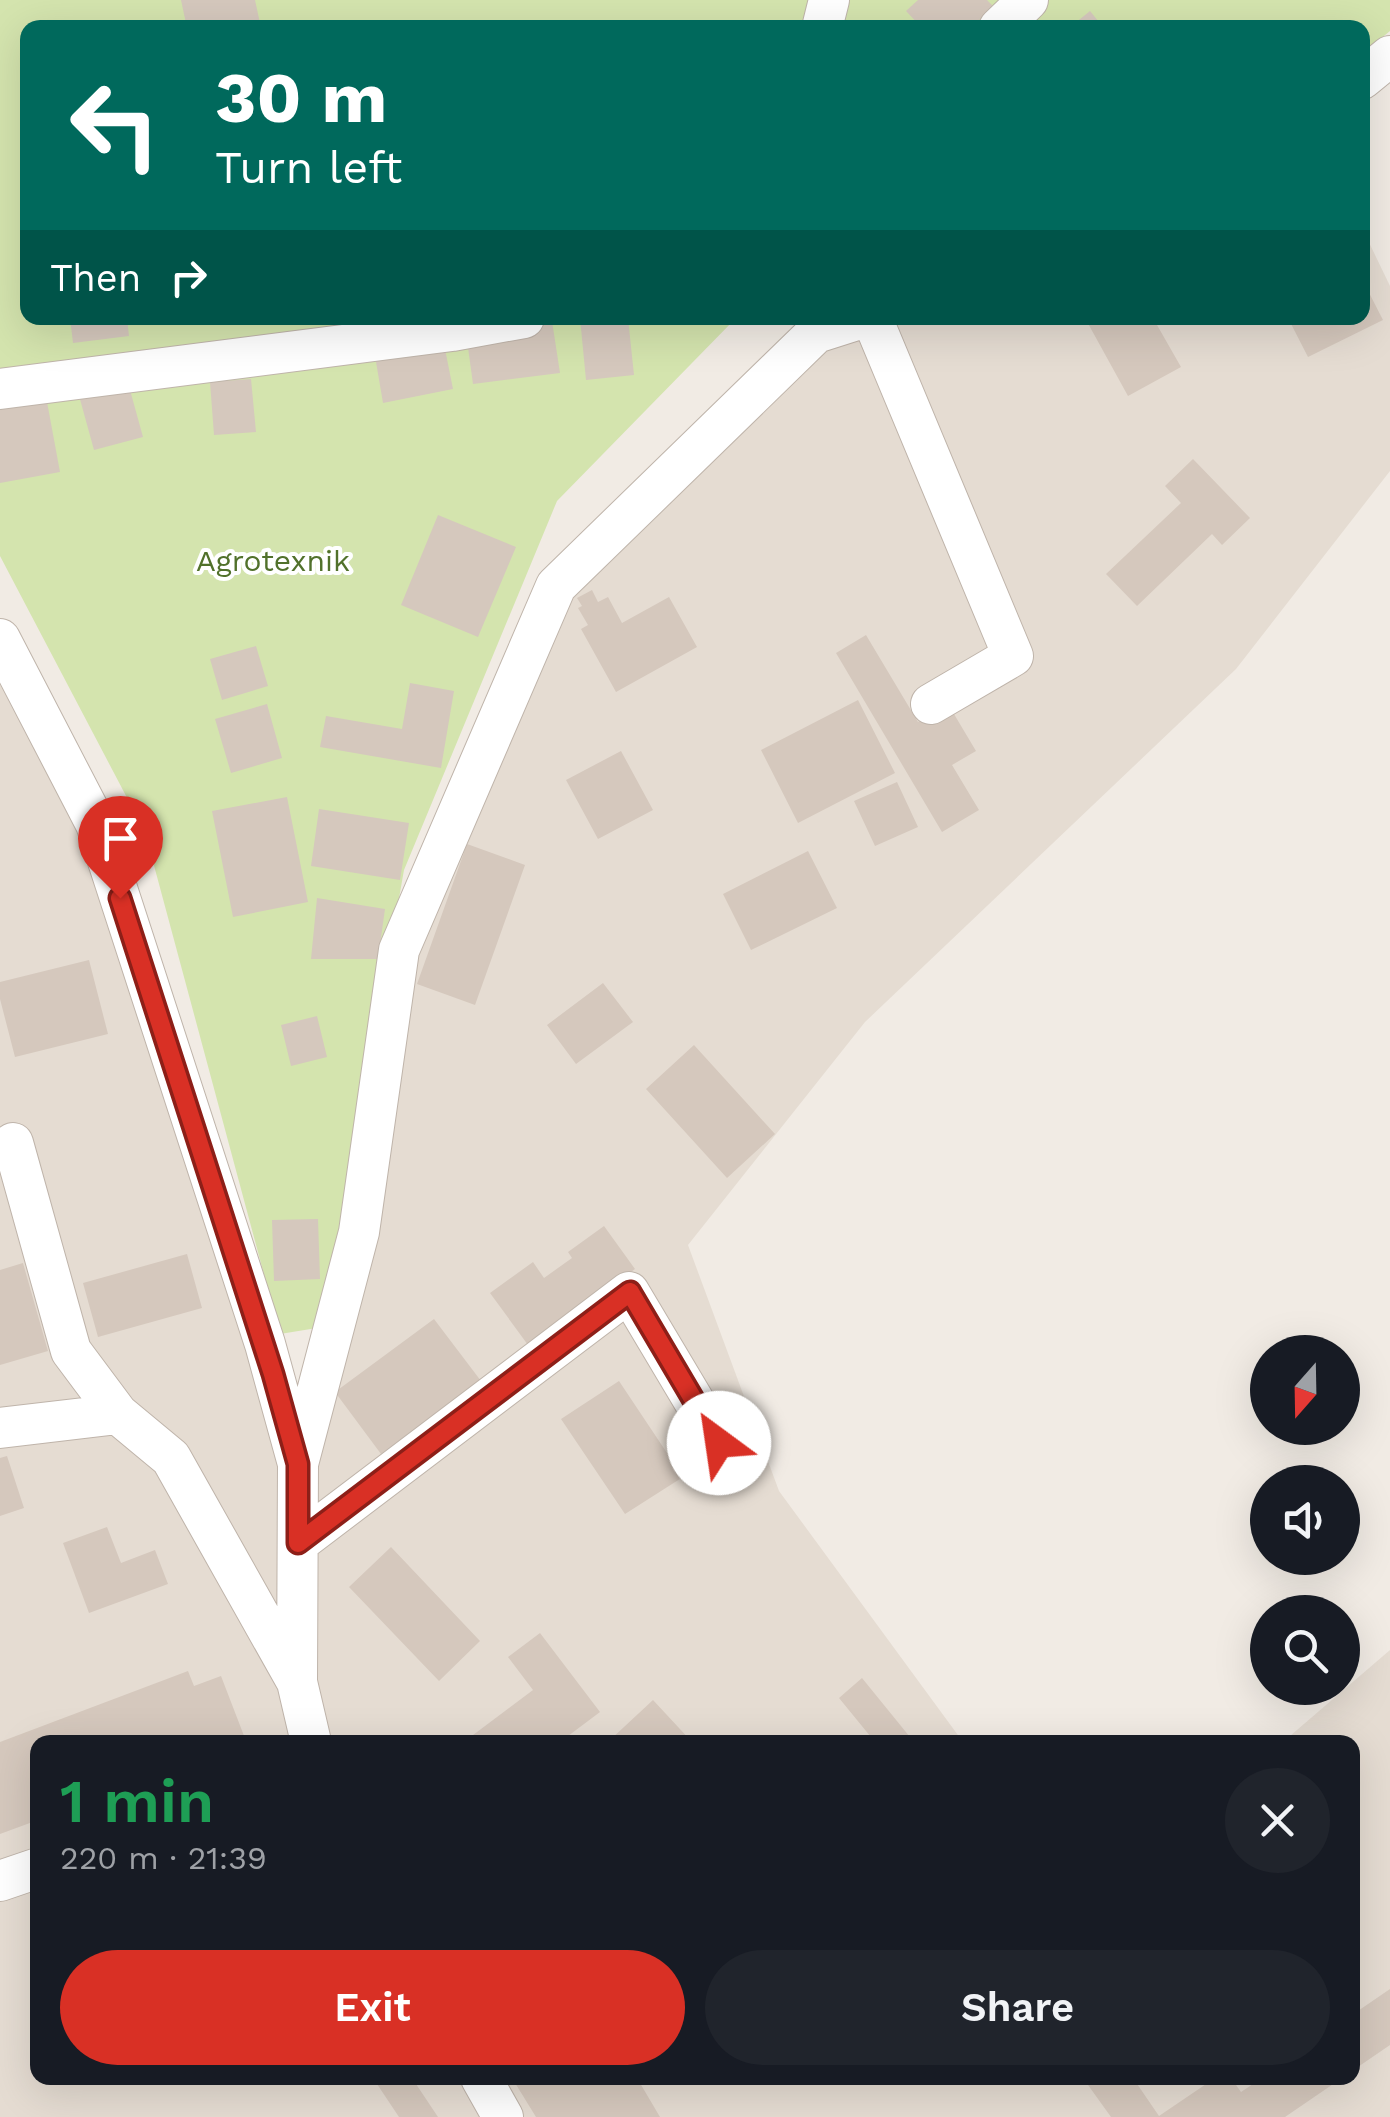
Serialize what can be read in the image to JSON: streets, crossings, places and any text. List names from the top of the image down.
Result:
{
  "parks": ["Agrotexnik"],
  "north": "bottom",
  "page": {
    "turn": ["30 m", "Turn left"],
    "then": "Then",
    "heading": ["1 min", "220 m · 21:39"],
    "buttons": ["Exit", "Share"]
  }
}
